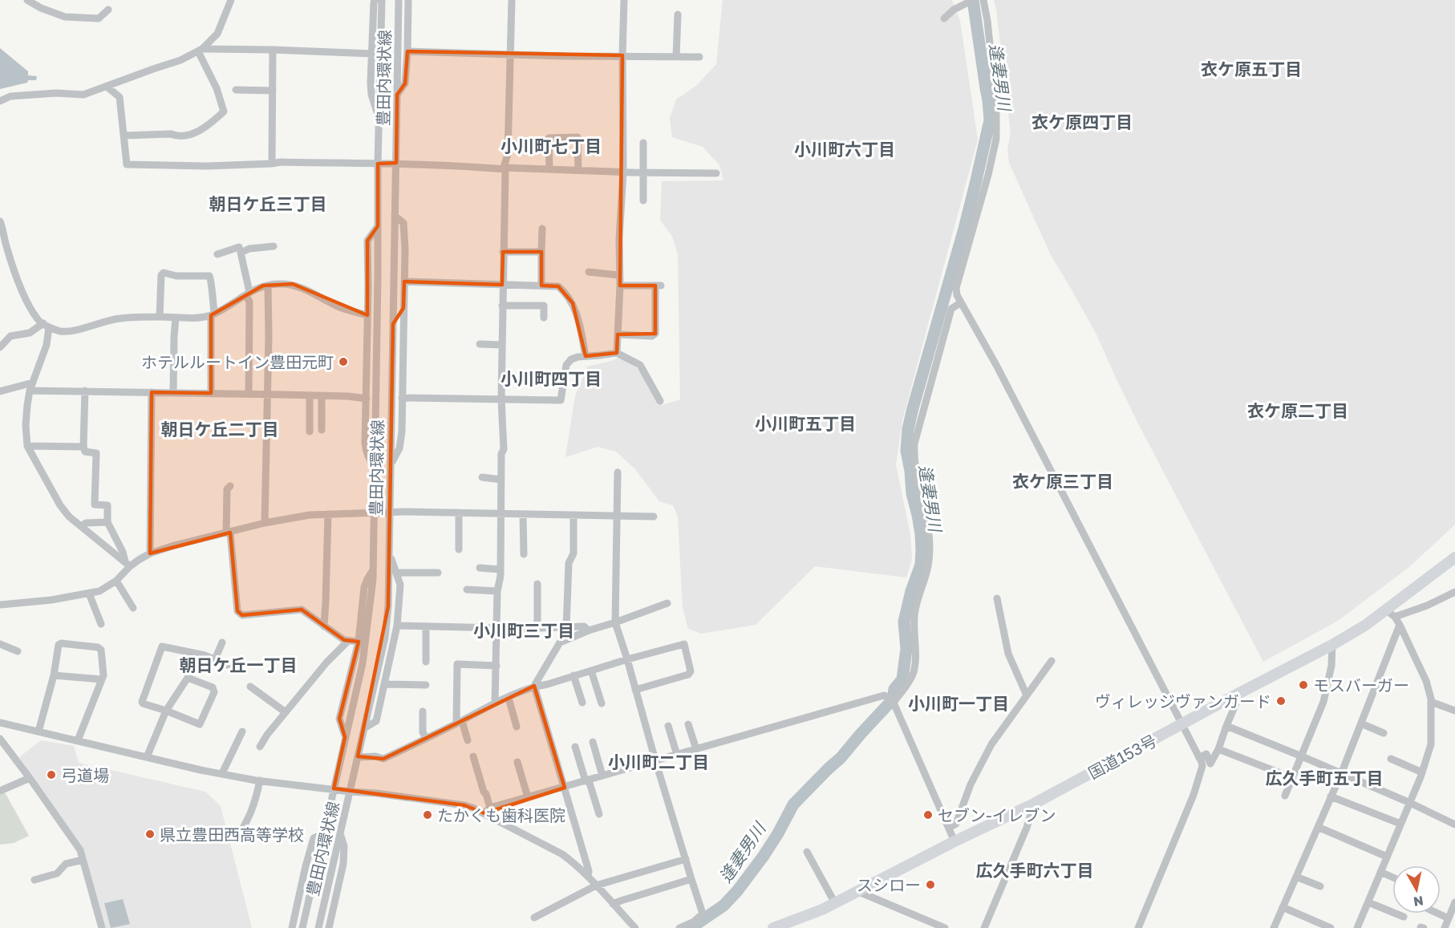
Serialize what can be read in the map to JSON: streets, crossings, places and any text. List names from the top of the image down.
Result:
{
  "streets": {
    "highway": ["国道153号"],
    "street": ["豊田内環状線"]
  },
  "districts": [
    "衣ケ原五丁目",
    "衣ケ原四丁目",
    "小川町七丁目",
    "小川町六丁目",
    "朝日ケ丘三丁目",
    "小川町四丁目",
    "衣ケ原二丁目",
    "小川町五丁目",
    "朝日ケ丘二丁目",
    "衣ケ原三丁目",
    "小川町三丁目",
    "朝日ケ丘一丁目",
    "小川町一丁目",
    "小川町二丁目",
    "広久手町五丁目",
    "広久手町六丁目"
  ],
  "water": ["逢妻男川"],
  "places": [
    "ホテルルートイン豊田元町",
    "モスバーガー",
    "ヴィレッジヴァンガード",
    "弓道場",
    "たかくも歯科医院",
    "セブン-イレブン",
    "県立豊田西高等学校",
    "スシロー"
  ],
  "north": "bottom"
}
